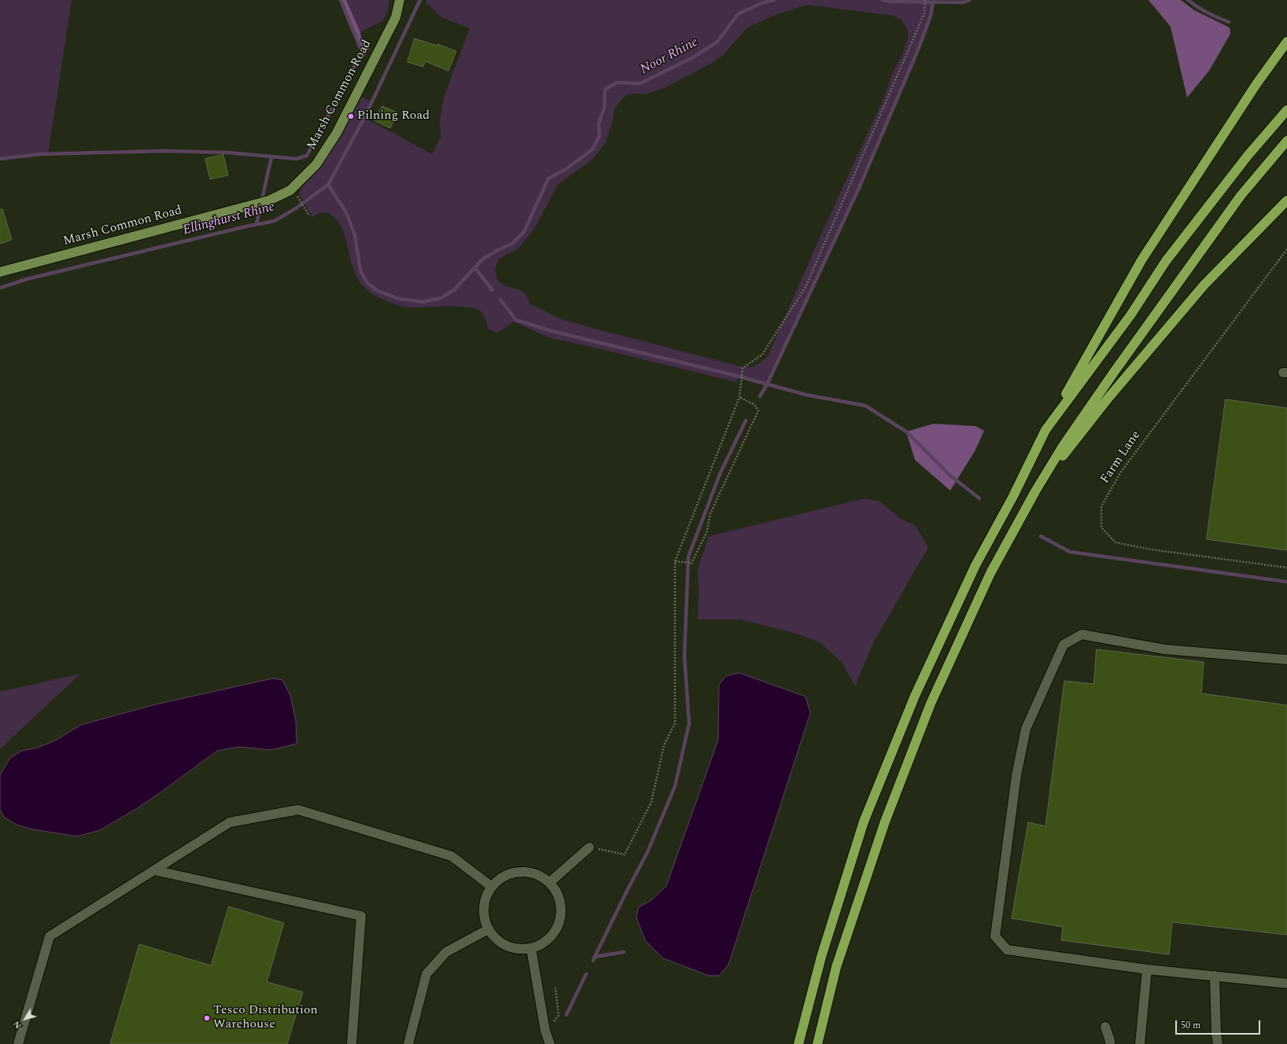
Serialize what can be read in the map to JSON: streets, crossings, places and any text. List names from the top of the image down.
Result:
{
  "streets": {
    "main road": ["Marsh Common Road"],
    "path": ["Farm Lane"]
  },
  "water": ["Noor Rhine", "Ellinghurst Rhine"],
  "places": ["Pilning Road", "Tesco Distribution Warehouse"],
  "scale_bar": "50 m",
  "north": "bottom left"
}
